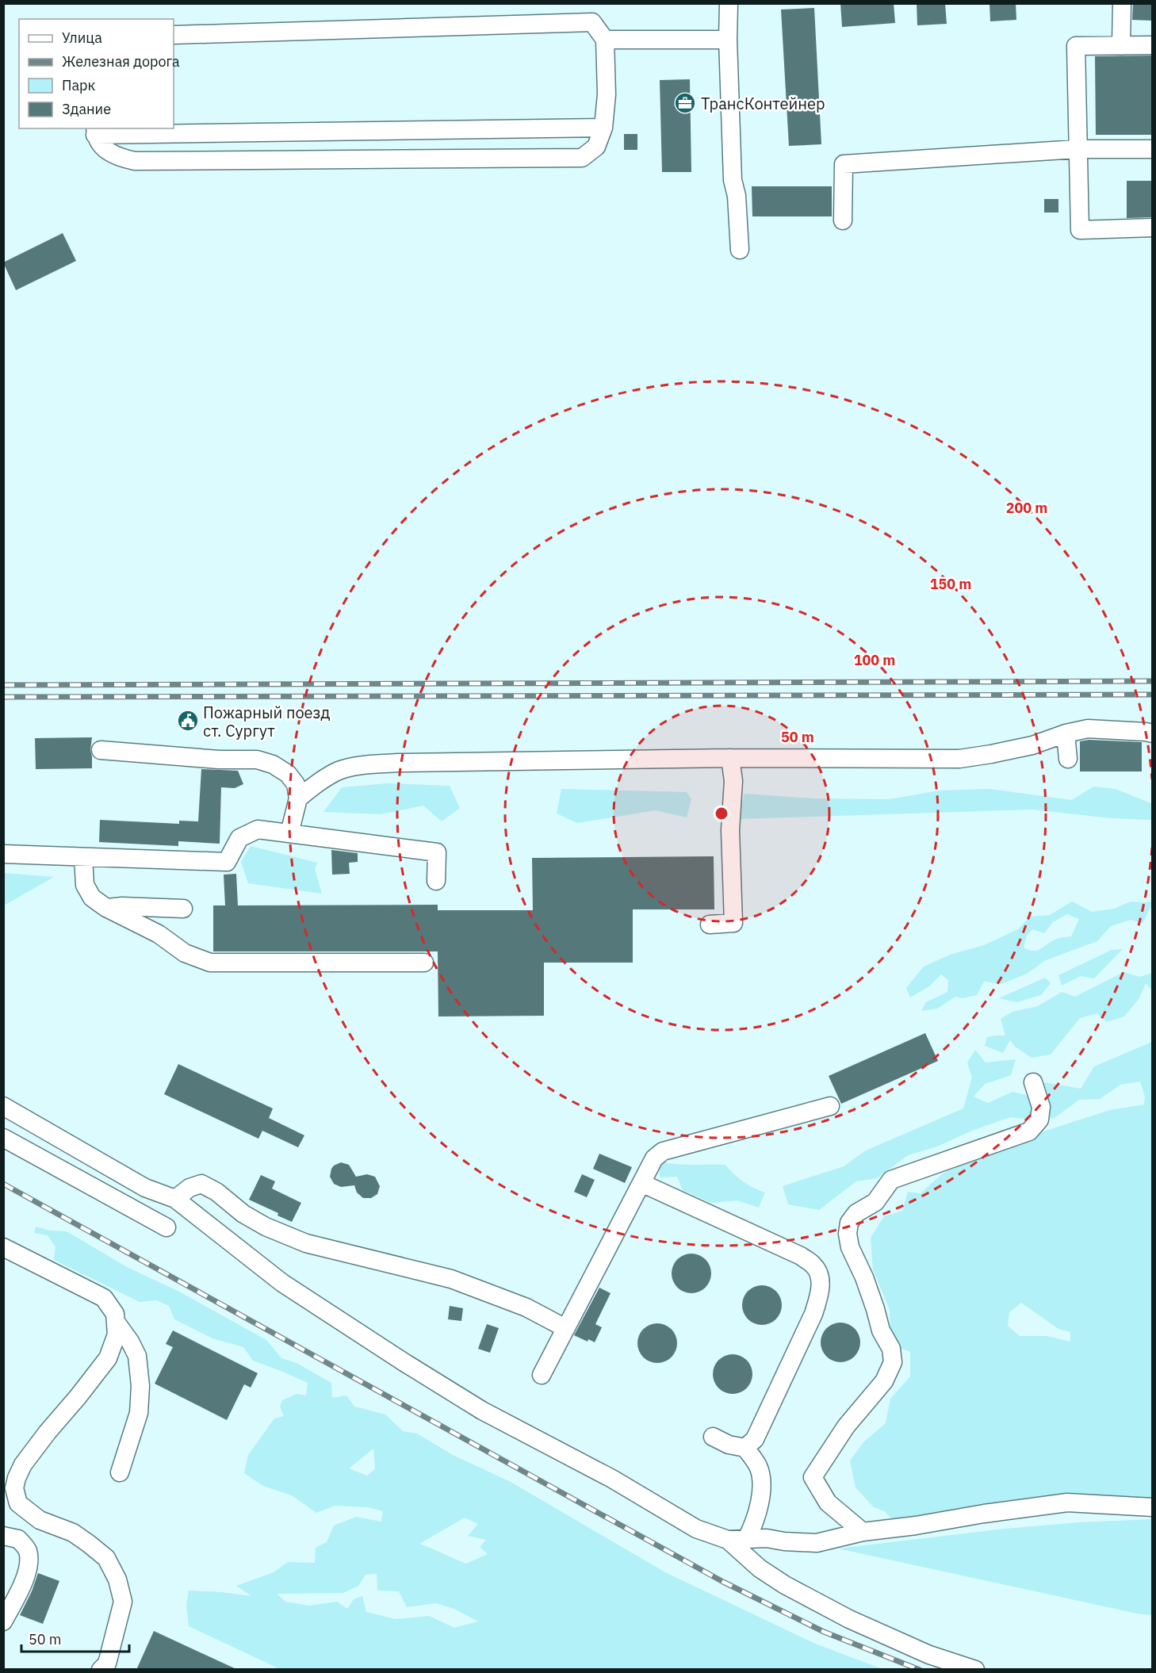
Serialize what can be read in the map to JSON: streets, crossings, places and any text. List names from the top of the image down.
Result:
{
  "places": {
    "office": ["ТрансКонтейнер"],
    "public building": ["Пожарный поезд ст. Сургут"]
  },
  "legend": [
    "Улица",
    "Железная дорога",
    "Парк",
    "Здание"
  ],
  "scale_bar": "50 m",
  "rings": [
    "200 m",
    "150 m",
    "100 m",
    "50 m"
  ]
}
